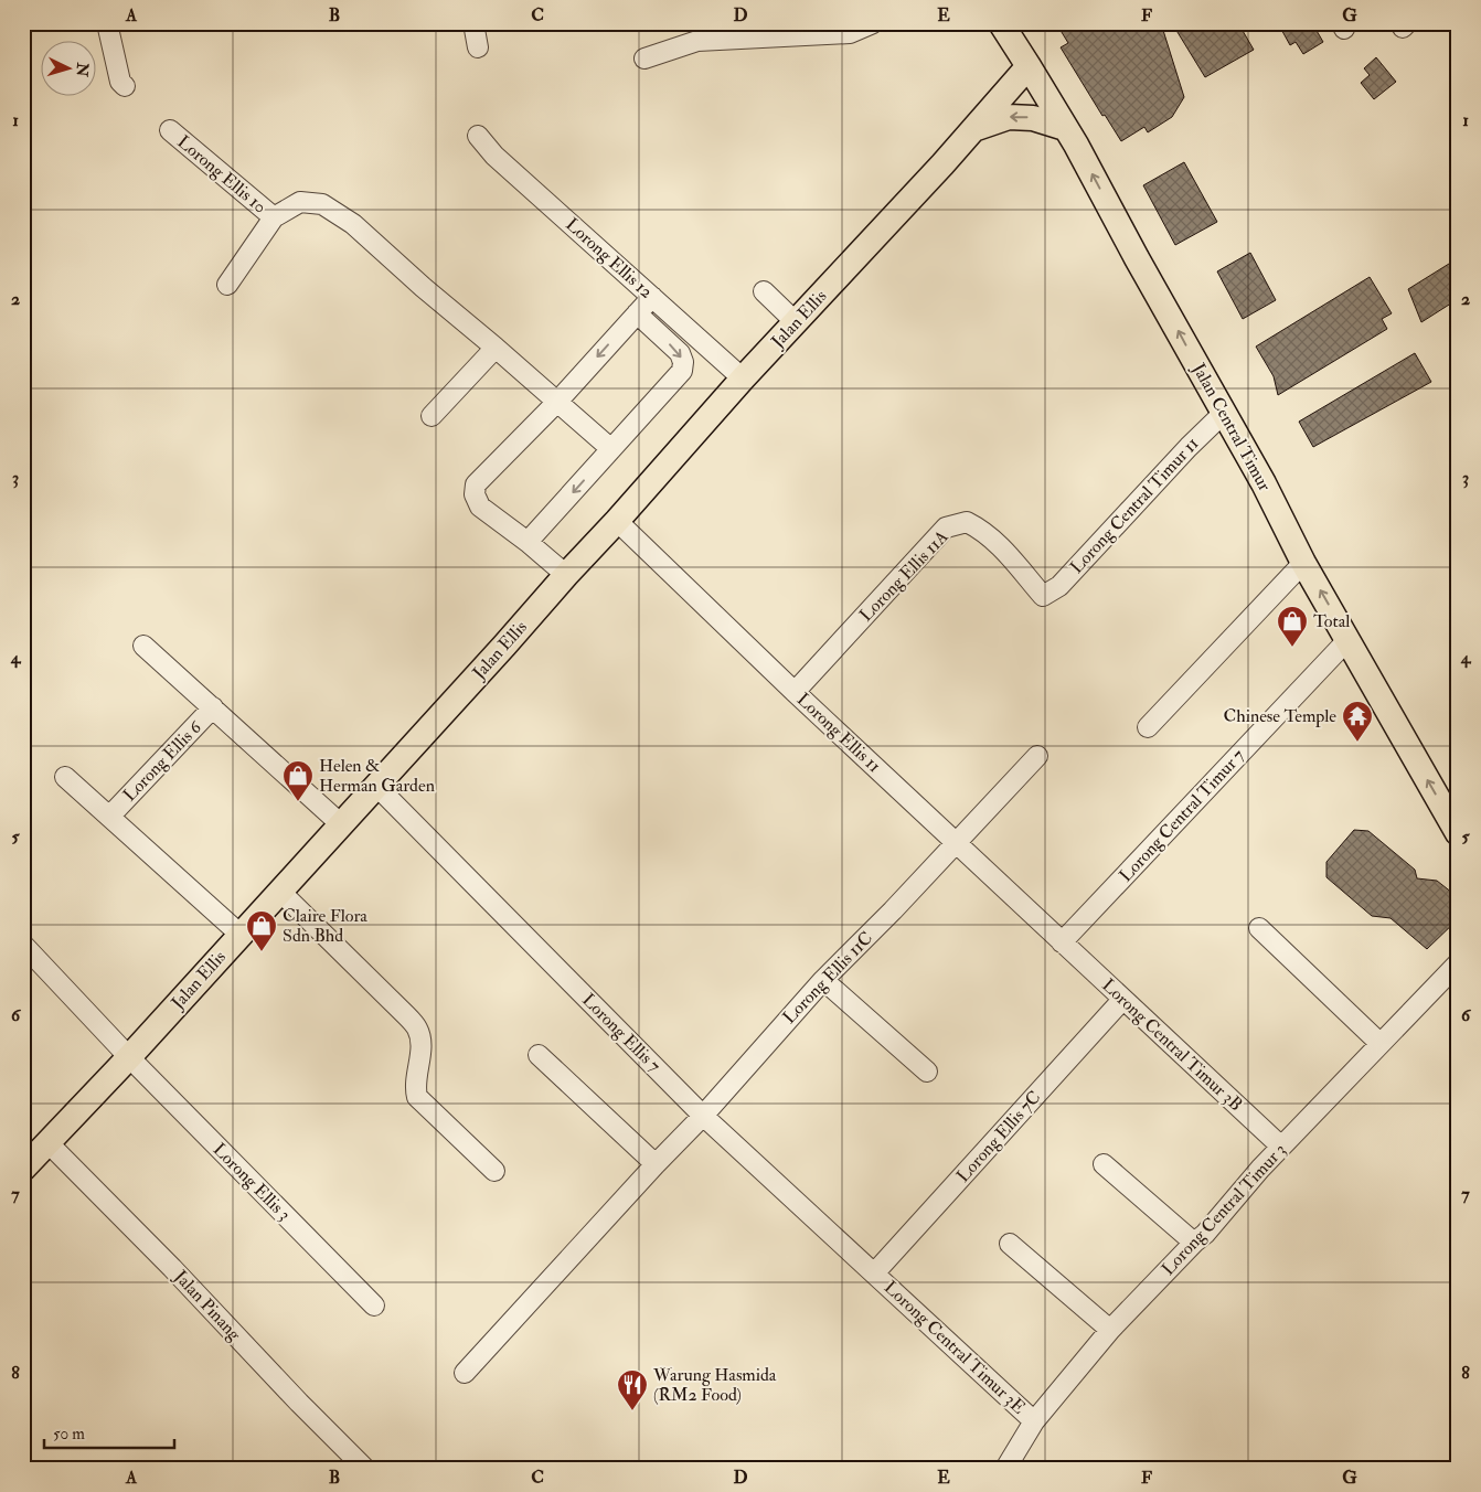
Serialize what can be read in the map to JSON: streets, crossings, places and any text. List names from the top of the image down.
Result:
{
  "streets": {
    "main road": ["Jalan Ellis", "Jalan Central Timur"],
    "street": [
      "Lorong Ellis 10",
      "Lorong Ellis 12",
      "Lorong Central Timur 11",
      "Lorong Ellis 11A",
      "Lorong Ellis 11",
      "Lorong Ellis 6",
      "Lorong Central Timur 7",
      "Lorong Ellis 11C",
      "Lorong Ellis 7",
      "Lorong Central Timur 3B",
      "Lorong Ellis 7C",
      "Lorong Ellis 3",
      "Lorong Central Timur 3",
      "Jalan Pinang",
      "Lorong Central Timur 3E"
    ]
  },
  "crossings": [
    ["Lorong Ellis 12", "Jalan Ellis"],
    ["Jalan Ellis", "Jalan Central Timur"],
    ["Jalan Ellis", "Lorong Ellis 11"],
    ["Jalan Ellis", "Lorong Ellis 7"],
    ["Jalan Ellis", "Lorong Ellis 3"],
    ["Jalan Ellis", "Jalan Pinang"],
    ["Jalan Central Timur", "Lorong Central Timur 11"],
    ["Jalan Central Timur", "Lorong Central Timur 7"],
    ["Lorong Central Timur 11", "Lorong Ellis 11A"],
    ["Lorong Ellis 11A", "Lorong Ellis 11"],
    ["Lorong Ellis 11", "Lorong Central Timur 7"],
    ["Lorong Ellis 11", "Lorong Ellis 11C"],
    ["Lorong Ellis 11", "Lorong Central Timur 3B"],
    ["Lorong Central Timur 7", "Lorong Central Timur 3B"],
    ["Lorong Ellis 11C", "Lorong Ellis 7"],
    ["Lorong Ellis 7", "Lorong Ellis 7C"],
    ["Lorong Ellis 7", "Lorong Central Timur 3E"],
    ["Lorong Central Timur 3B", "Lorong Ellis 7C"],
    ["Lorong Central Timur 3B", "Lorong Central Timur 3"],
    ["Lorong Ellis 7C", "Lorong Central Timur 3E"],
    ["Lorong Central Timur 3", "Lorong Central Timur 3E"]
  ],
  "one_way": ["Jalan Central Timur"],
  "places": {
    "shop": ["Total", "Helen & Herman Garden", "Claire Flora Sdn Bhd"],
    "temple": ["Chinese Temple"],
    "restaurant": ["Warung Hasmida (RM2 Food)"]
  },
  "scale_bar": "50 m",
  "north": "right",
  "grid": {
    "columns": [
      "A",
      "B",
      "C",
      "D",
      "E",
      "F",
      "G"
    ],
    "rows": [
      "1",
      "2",
      "3",
      "4",
      "5",
      "6",
      "7",
      "8"
    ]
  }
}
